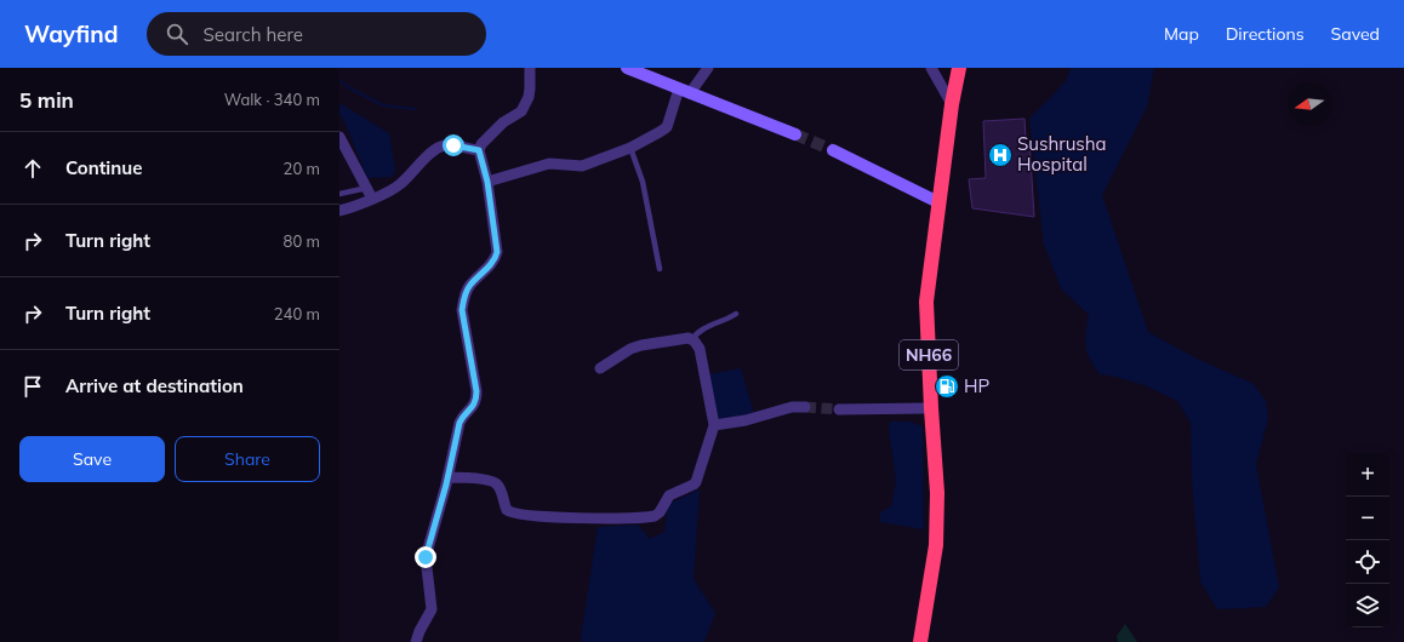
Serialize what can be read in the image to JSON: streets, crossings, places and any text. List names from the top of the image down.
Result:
{
  "streets": {
    "highway": ["NH66"]
  },
  "places": {
    "hospital": ["Sushrusha Hospital"],
    "fuel station": ["HP"]
  },
  "north": "left",
  "page": {
    "header": "Wayfind",
    "search": "Search here",
    "nav": ["Map", "Directions", "Saved"],
    "heading": ["5 min", "Walk · 340 m"],
    "list": [
      ["Continue", "20 m"],
      ["Turn right", "80 m"],
      ["Turn right", "240 m"],
      "Arrive at destination"
    ],
    "buttons": ["Save", "Share"],
    "map_buttons": ["+", "−"]
  }
}
